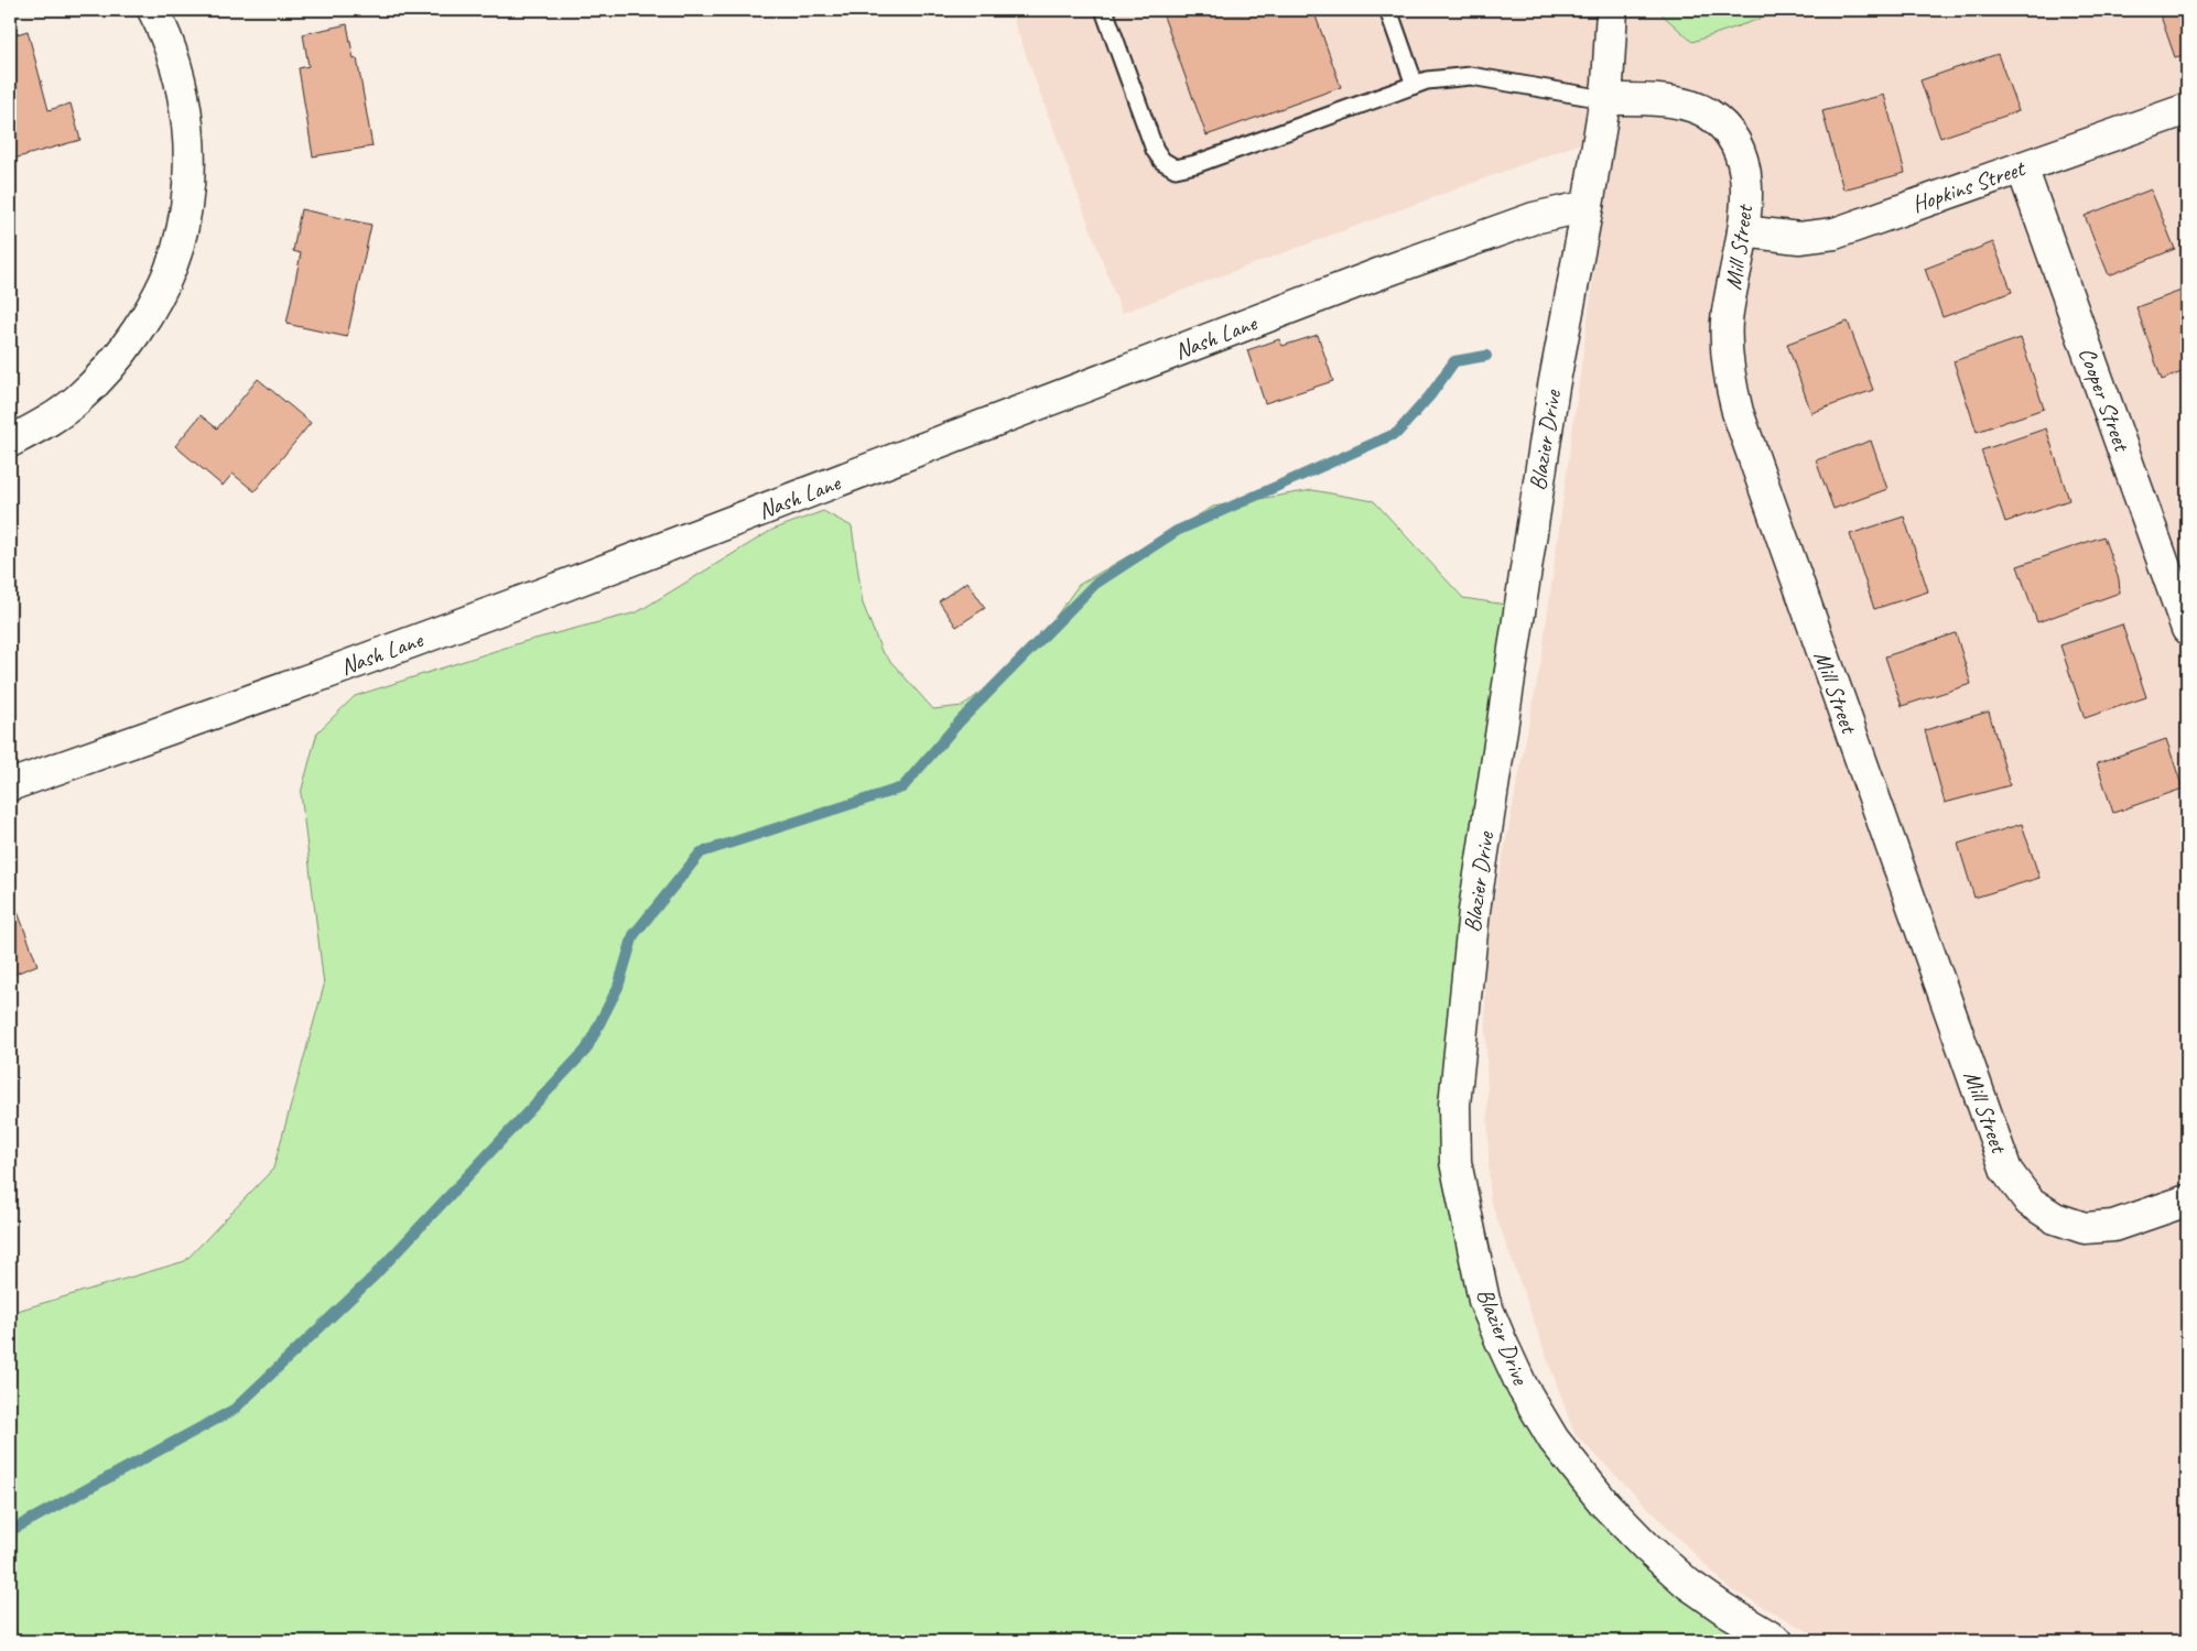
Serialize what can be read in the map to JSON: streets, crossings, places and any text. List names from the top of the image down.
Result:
{
  "streets": {
    "street": [
      "Hopkins Street",
      "Mill Street",
      "Nash Lane",
      "Cooper Street",
      "Blazier Drive"
    ]
  },
  "crossings": [
    ["Hopkins Street", "Mill Street"],
    ["Hopkins Street", "Cooper Street"],
    ["Mill Street", "Blazier Drive"],
    ["Nash Lane", "Blazier Drive"]
  ]
}
